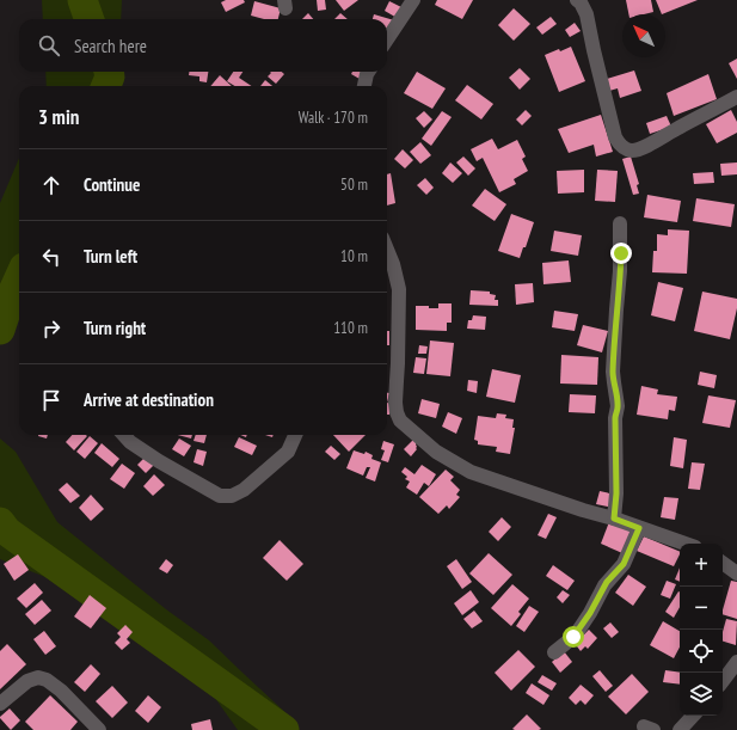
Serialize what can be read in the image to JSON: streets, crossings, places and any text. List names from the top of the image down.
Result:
{
  "north": "top left",
  "page": {
    "search": "Search here",
    "heading": ["3 min", "Walk · 170 m"],
    "list": [
      ["Continue", "50 m"],
      ["Turn left", "10 m"],
      ["Turn right", "110 m"],
      "Arrive at destination"
    ],
    "map_buttons": ["+", "−"]
  }
}
